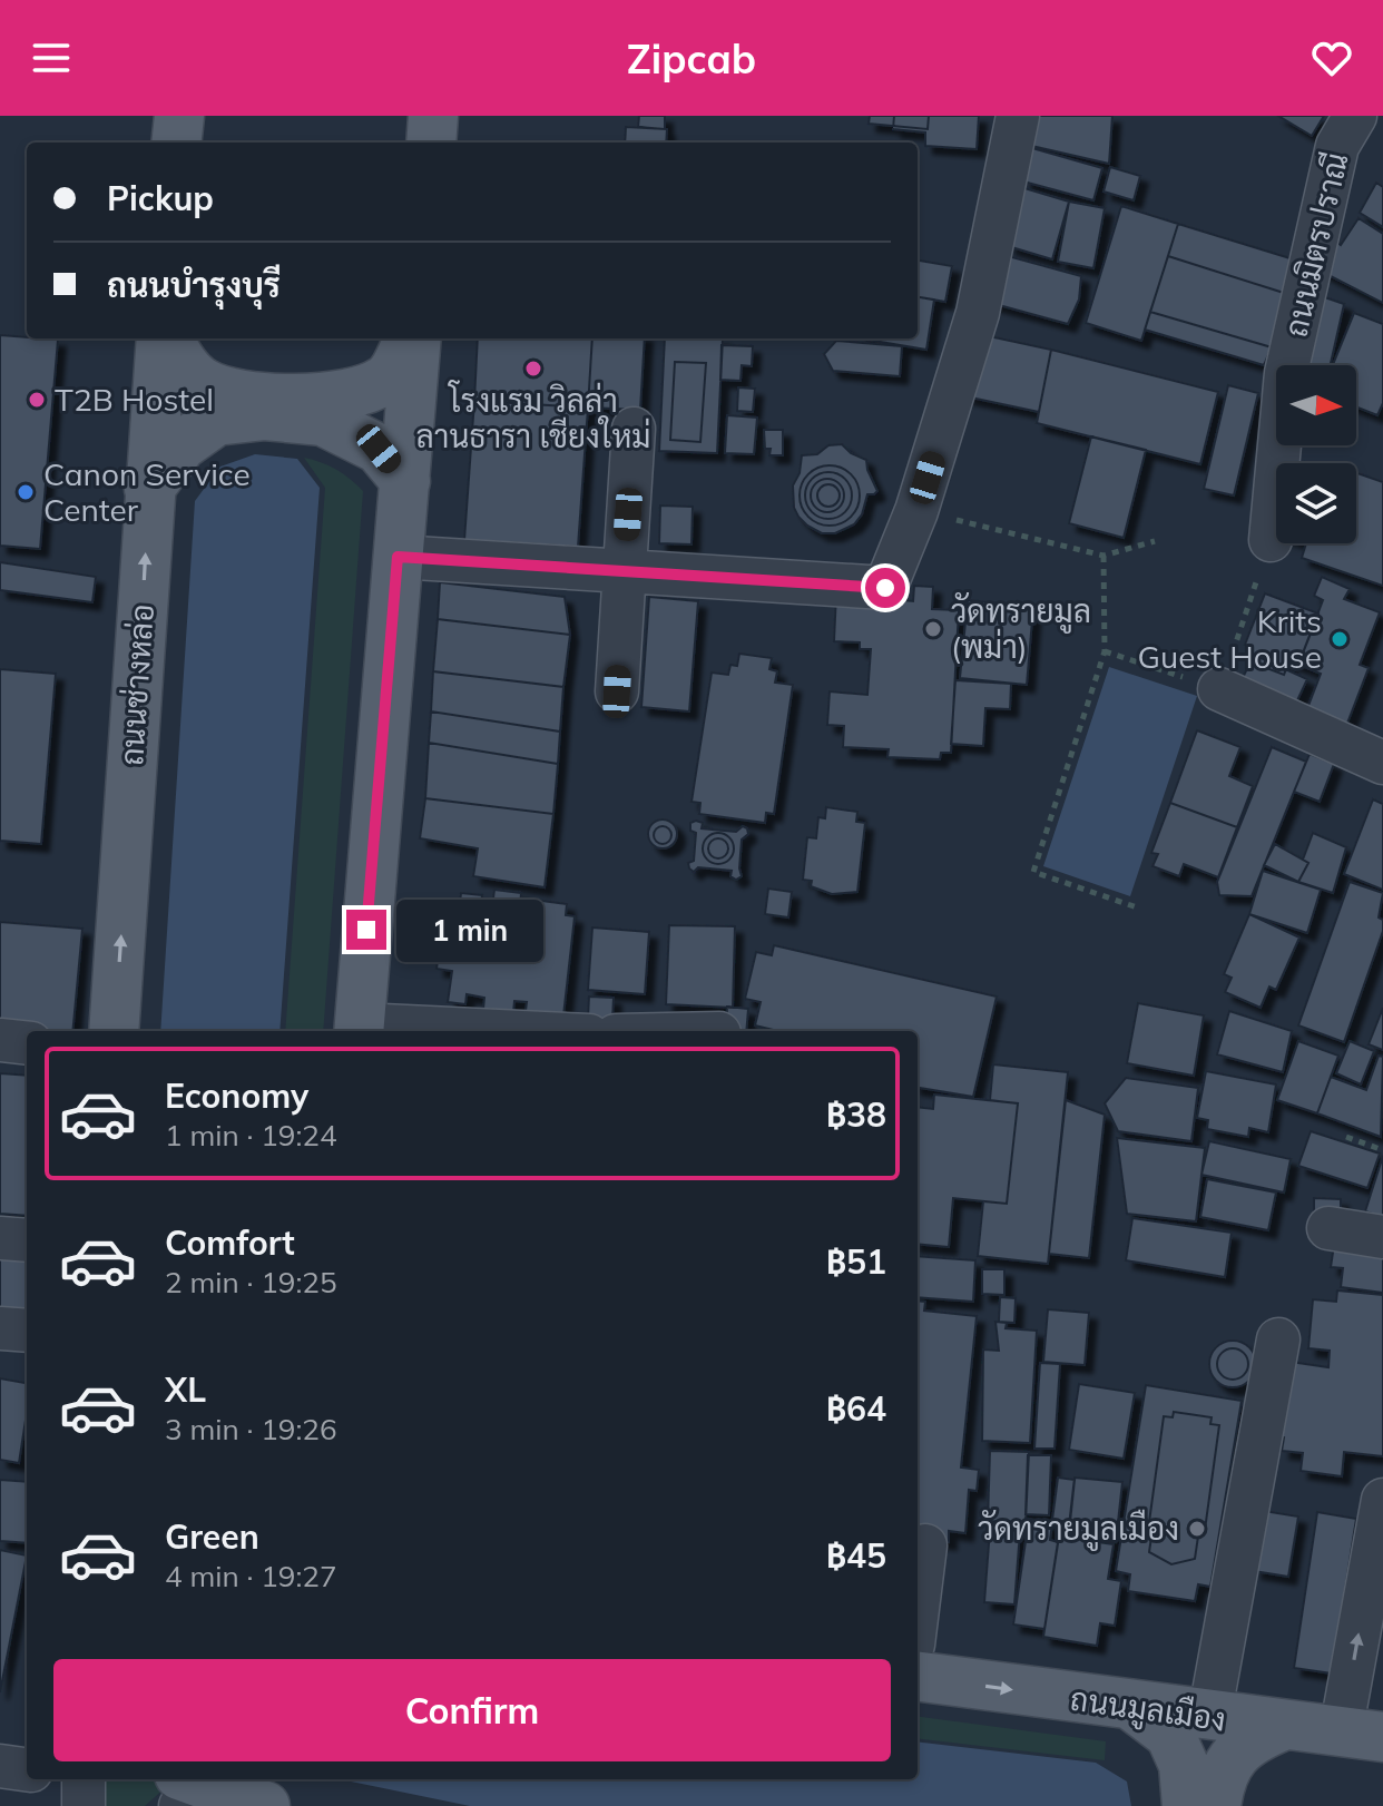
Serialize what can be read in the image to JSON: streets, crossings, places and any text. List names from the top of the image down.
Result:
{
  "streets": {
    "main road": ["ถนนช่างหล่อ", "ถนนมูลเมือง"],
    "street": ["ถนนมิตรปราณี"]
  },
  "one_way": ["ถนนมูลเมือง"],
  "places": [
    "โรงแรม วิลล่า ลานธารา เชียงใหม่",
    "T2B Hostel",
    "Canon Service Center",
    "วัดทรายมูล (พม่า)",
    "Krits Guest House",
    "วัดทรายมูลเมือง"
  ],
  "north": "right",
  "page": {
    "header": "Zipcab",
    "banner": ["Pickup", "ถนนบำรุงบุรี"],
    "bubble": "1 min",
    "list": [
      {
        "name": "Economy",
        "note": "1 min · 19:24",
        "value": "฿38"
      },
      {
        "name": "Comfort",
        "note": "2 min · 19:25",
        "value": "฿51"
      },
      {
        "name": "XL",
        "note": "3 min · 19:26",
        "value": "฿64"
      },
      {
        "name": "Green",
        "note": "4 min · 19:27",
        "value": "฿45"
      }
    ],
    "buttons": "Confirm"
  }
}
